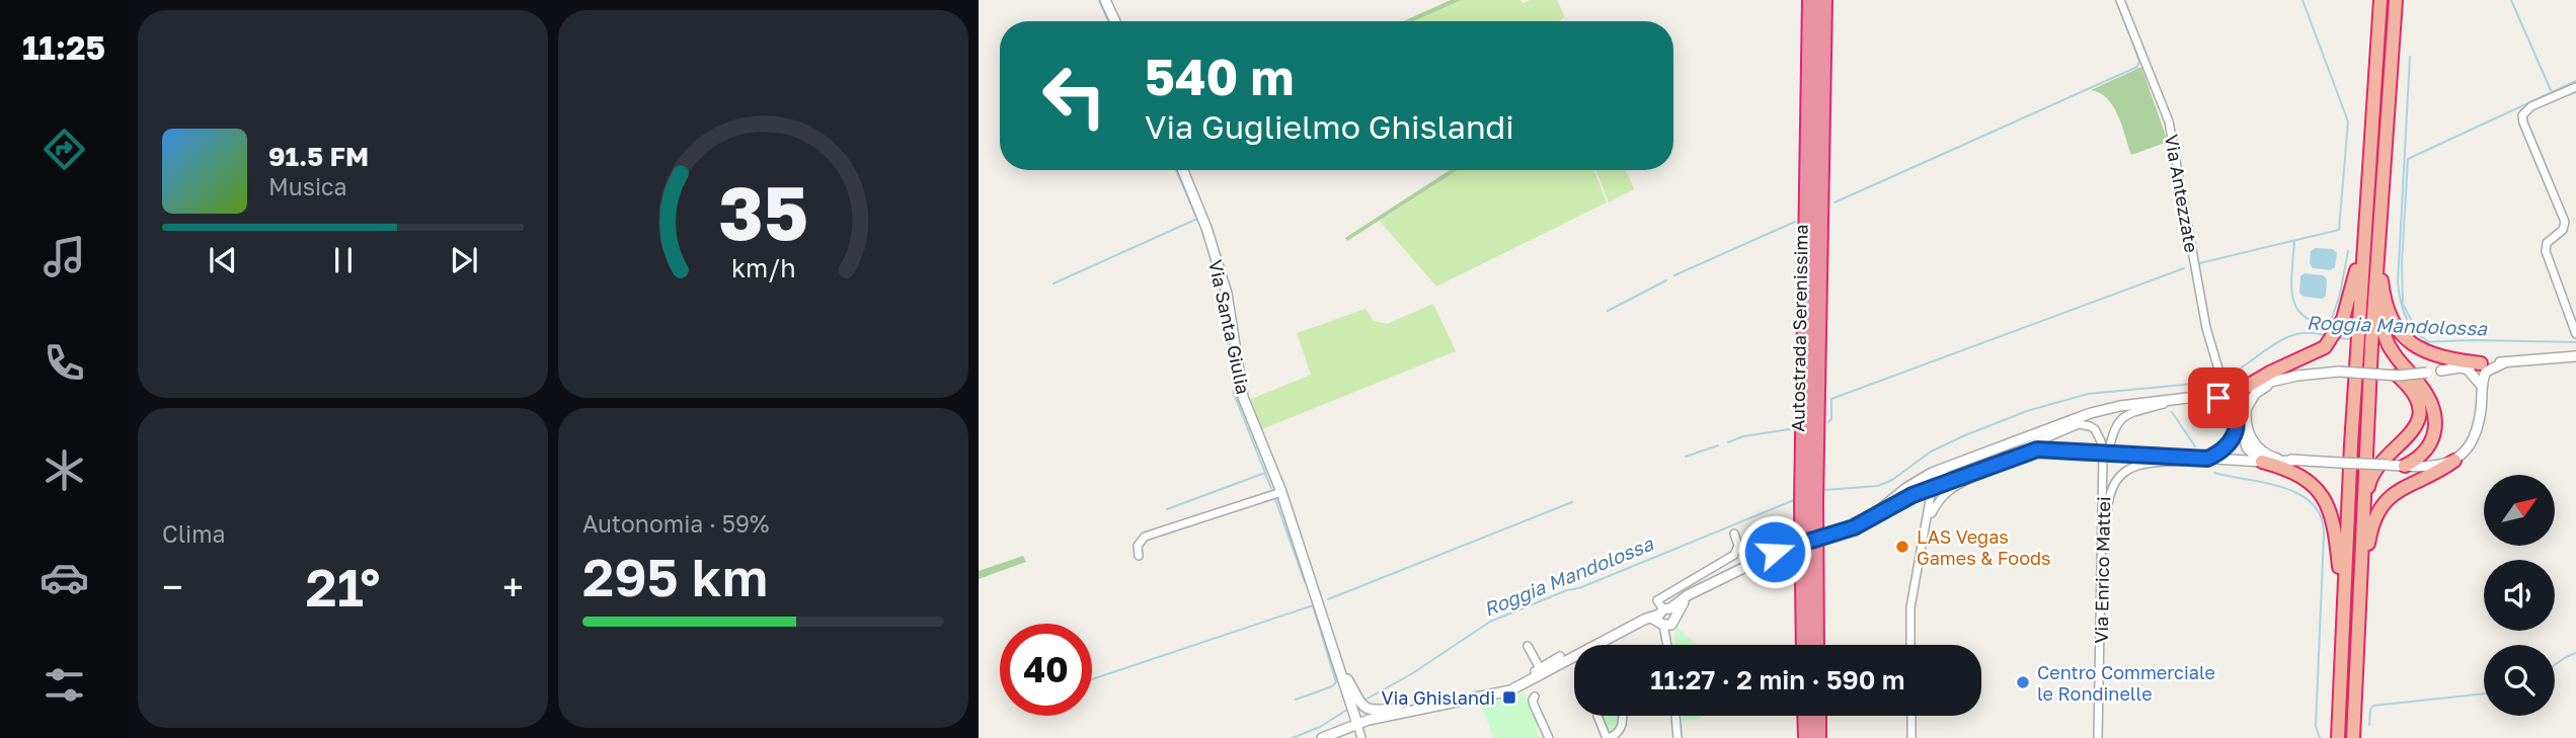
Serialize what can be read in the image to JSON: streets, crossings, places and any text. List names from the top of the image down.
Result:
{
  "streets": {
    "highway": ["Autostrada Serenissima"],
    "street": ["Via Antezzate", "Via Santa Giulia", "Via Enrico Mattei"]
  },
  "water": ["Roggia Mandolossa"],
  "places": {
    "other": ["LAS Vegas Games & Foods", "Centro Commerciale le Rondinelle"],
    "transit": ["Via Ghislandi"]
  },
  "north": "top right",
  "page": {
    "tabs": "11:25",
    "turn": ["540 m", "Via Guglielmo Ghislandi"],
    "song": ["91.5 FM", "Musica"],
    "tile": [
      "Clima",
      ["Autonomia · 59%", "295 km"]
    ],
    "heat": ["−", "21°", "+"],
    "limit": "40",
    "trip": "11:27 · 2 min · 590 m",
    "gauge": ["35", "km/h"]
  }
}
